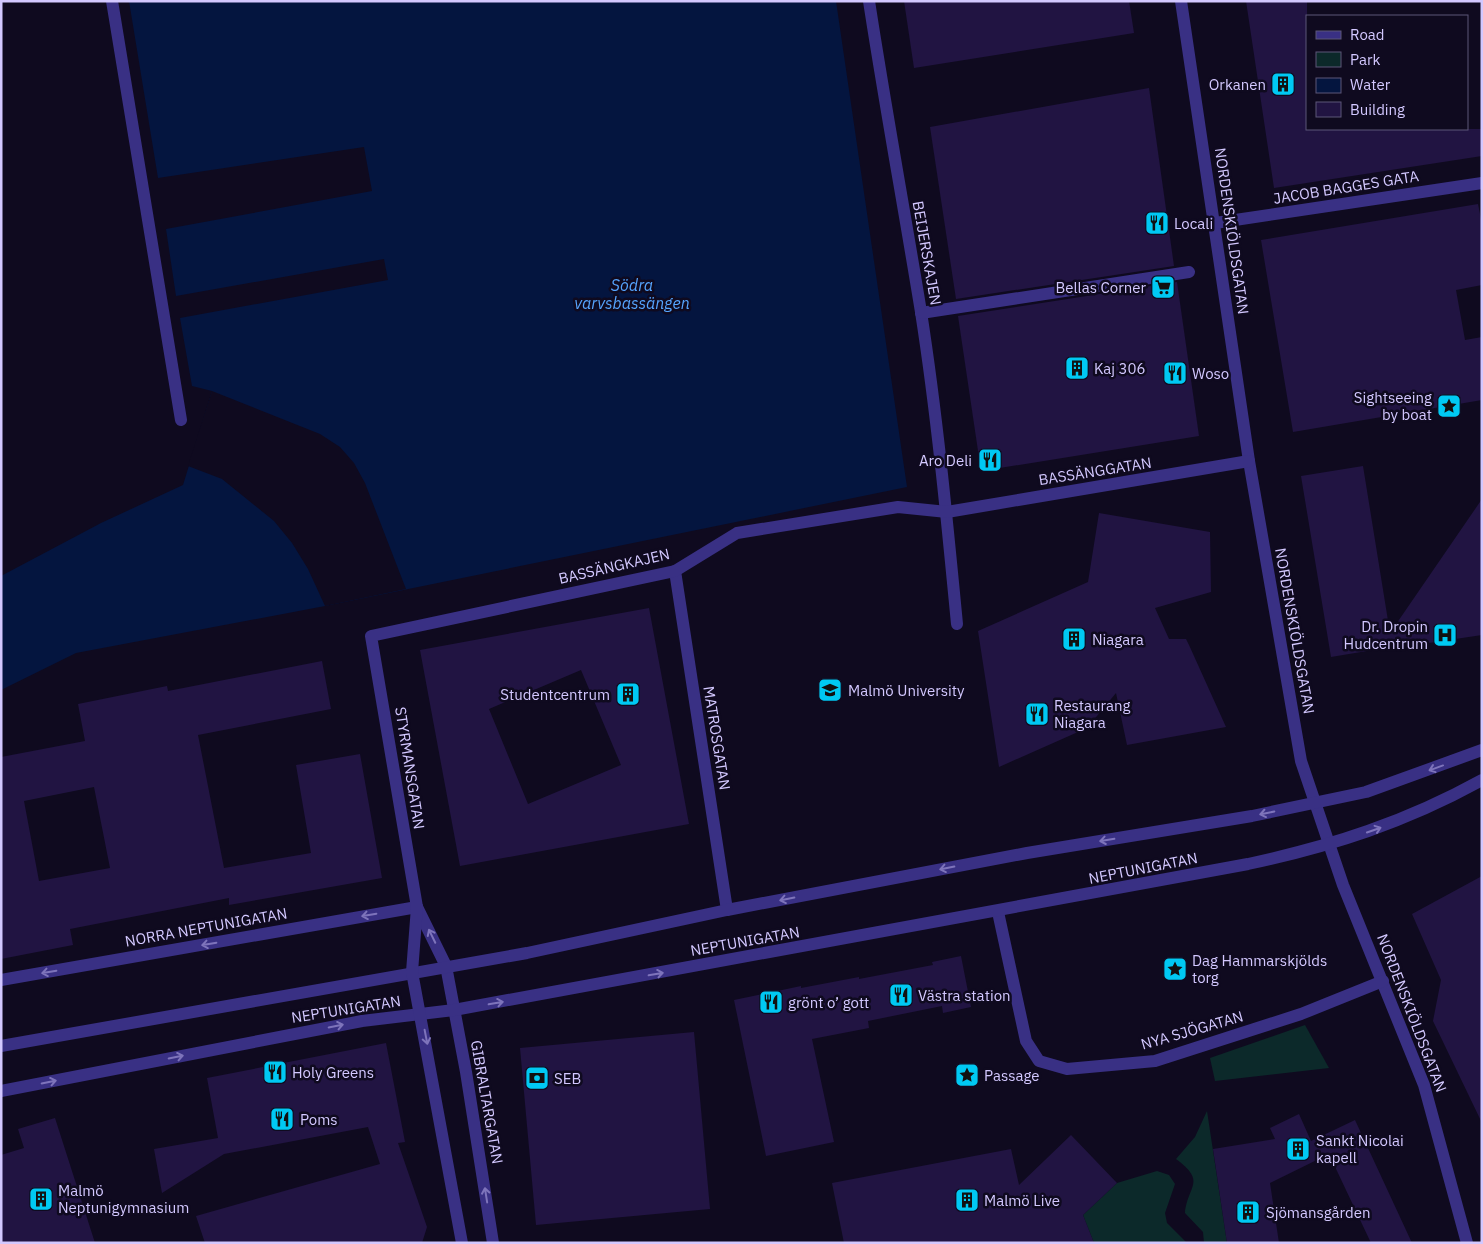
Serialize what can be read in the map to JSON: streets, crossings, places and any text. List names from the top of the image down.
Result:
{
  "streets": {
    "street": [
      "JACOB BAGGES GATA",
      "NORDENSKIÖLDSGATAN",
      "BEIJERSKAJEN",
      "BASSÄNGGATAN",
      "BASSÄNGKAJEN",
      "MATROSGATAN",
      "STYRMANSGATAN",
      "NEPTUNIGATAN",
      "NORRA NEPTUNIGATAN",
      "NYA SJÖGATAN",
      "GIBRALTARGATAN"
    ]
  },
  "crossings": [
    ["JACOB BAGGES GATA", "NORDENSKIÖLDSGATAN"],
    ["NORDENSKIÖLDSGATAN", "BASSÄNGGATAN"],
    ["NORDENSKIÖLDSGATAN", "NEPTUNIGATAN"],
    ["NORDENSKIÖLDSGATAN", "NYA SJÖGATAN"],
    ["BEIJERSKAJEN", "BASSÄNGGATAN"],
    ["BEIJERSKAJEN", "BASSÄNGKAJEN"],
    ["BASSÄNGGATAN", "BASSÄNGKAJEN"],
    ["BASSÄNGKAJEN", "MATROSGATAN"],
    ["BASSÄNGKAJEN", "STYRMANSGATAN"],
    ["MATROSGATAN", "NEPTUNIGATAN"],
    ["STYRMANSGATAN", "NEPTUNIGATAN"],
    ["STYRMANSGATAN", "NORRA NEPTUNIGATAN"],
    ["STYRMANSGATAN", "GIBRALTARGATAN"],
    ["NEPTUNIGATAN", "NYA SJÖGATAN"],
    ["NEPTUNIGATAN", "GIBRALTARGATAN"]
  ],
  "one_way": ["NORRA NEPTUNIGATAN"],
  "water": ["Södra varvsbassängen"],
  "places": {
    "building": [
      "Orkanen",
      "Kaj 306",
      "Niagara",
      "Studentcentrum",
      "Sankt Nicolai kapell",
      "Malmö Neptunigymnasium",
      "Malmö Live",
      "Sjömansgården"
    ],
    "restaurant": [
      "Locali",
      "Woso",
      "Aro Deli",
      "Restaurang Niagara",
      "Västra station",
      "grönt o’ gott",
      "Holy Greens",
      "Poms"
    ],
    "supermarket": ["Bellas Corner"],
    "place": ["Sightseeing by boat", "Dag Hammarskjölds torg", "Passage"],
    "hospital": ["Dr. Dropin Hudcentrum"],
    "school or university": ["Malmö University"],
    "bank": ["SEB"]
  },
  "legend": [
    "Road",
    "Park",
    "Water",
    "Building"
  ]
}
